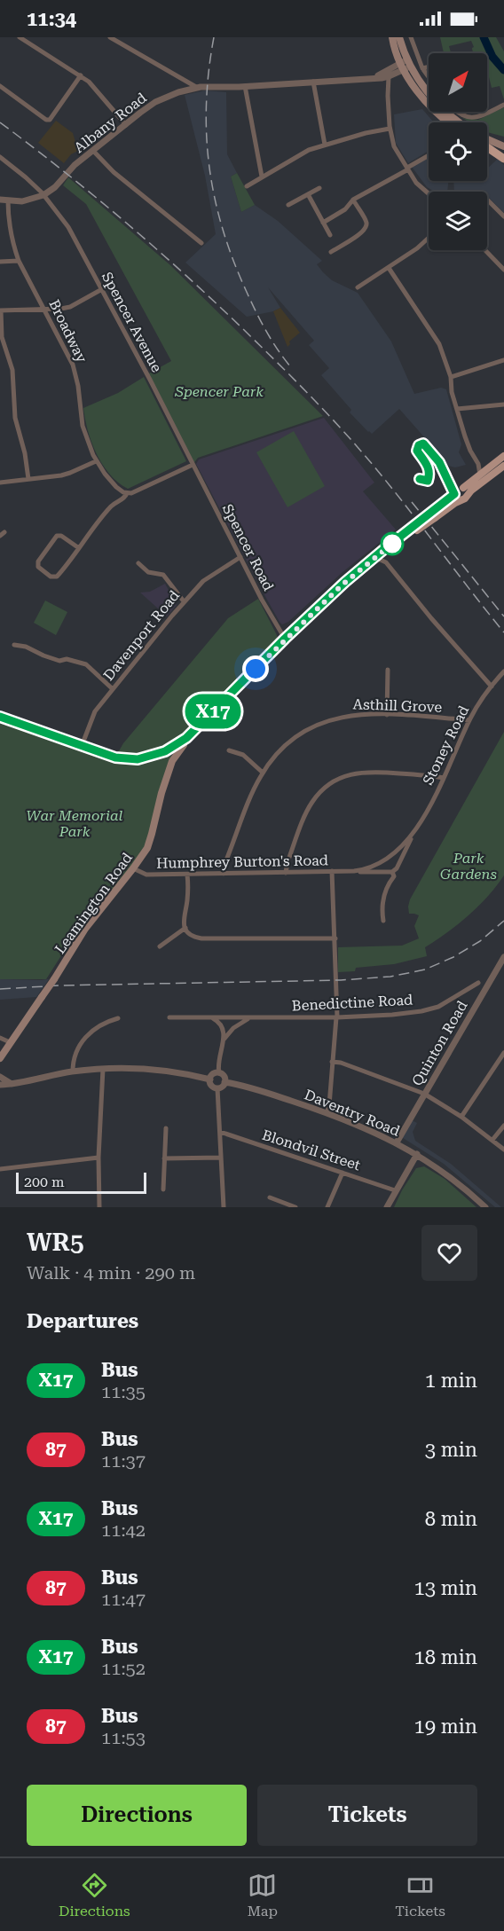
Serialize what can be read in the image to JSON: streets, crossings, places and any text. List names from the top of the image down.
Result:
{
  "streets": {
    "main road": ["Leamington Road"],
    "street": [
      "Albany Road",
      "Spencer Avenue",
      "Broadway",
      "Spencer Road",
      "Davenport Road",
      "Asthill Grove",
      "Stoney Road",
      "Humphrey Burton's Road",
      "Benedictine Road",
      "Quinton Road",
      "Daventry Road",
      "Blondvil Street"
    ]
  },
  "crossings": [
    ["Albany Road", "Spencer Avenue"],
    ["Albany Road", "Broadway"],
    ["Spencer Avenue", "Spencer Road"],
    ["Spencer Road", "Davenport Road"],
    ["Asthill Grove", "Stoney Road"],
    ["Asthill Grove", "Humphrey Burton's Road"],
    ["Stoney Road", "Humphrey Burton's Road"],
    ["Humphrey Burton's Road", "Leamington Road"],
    ["Quinton Road", "Daventry Road"]
  ],
  "parks": ["Spencer Park", "War Memorial Park", "Park Gardens"],
  "lines": ["bus line X17"],
  "scale_bar": "200 m",
  "north": "top right",
  "page": {
    "status": "11:34",
    "on_map": "X17",
    "scale": "200 m",
    "heading": [
      ["WR5", "Walk · 4 min · 290 m"],
      "Departures"
    ],
    "list": [
      {
        "mark": "X17",
        "name": "Bus",
        "note": "11:35",
        "value": "1 min"
      },
      {
        "mark": "87",
        "name": "Bus",
        "note": "11:37",
        "value": "3 min"
      },
      {
        "mark": "X17",
        "name": "Bus",
        "note": "11:42",
        "value": "8 min"
      },
      {
        "mark": "87",
        "name": "Bus",
        "note": "11:47",
        "value": "13 min"
      },
      {
        "mark": "X17",
        "name": "Bus",
        "note": "11:52",
        "value": "18 min"
      },
      {
        "mark": "87",
        "name": "Bus",
        "note": "11:53",
        "value": "19 min"
      }
    ],
    "buttons": ["Directions", "Tickets"],
    "tabs": ["Directions", "Map", "Tickets"]
  }
}
